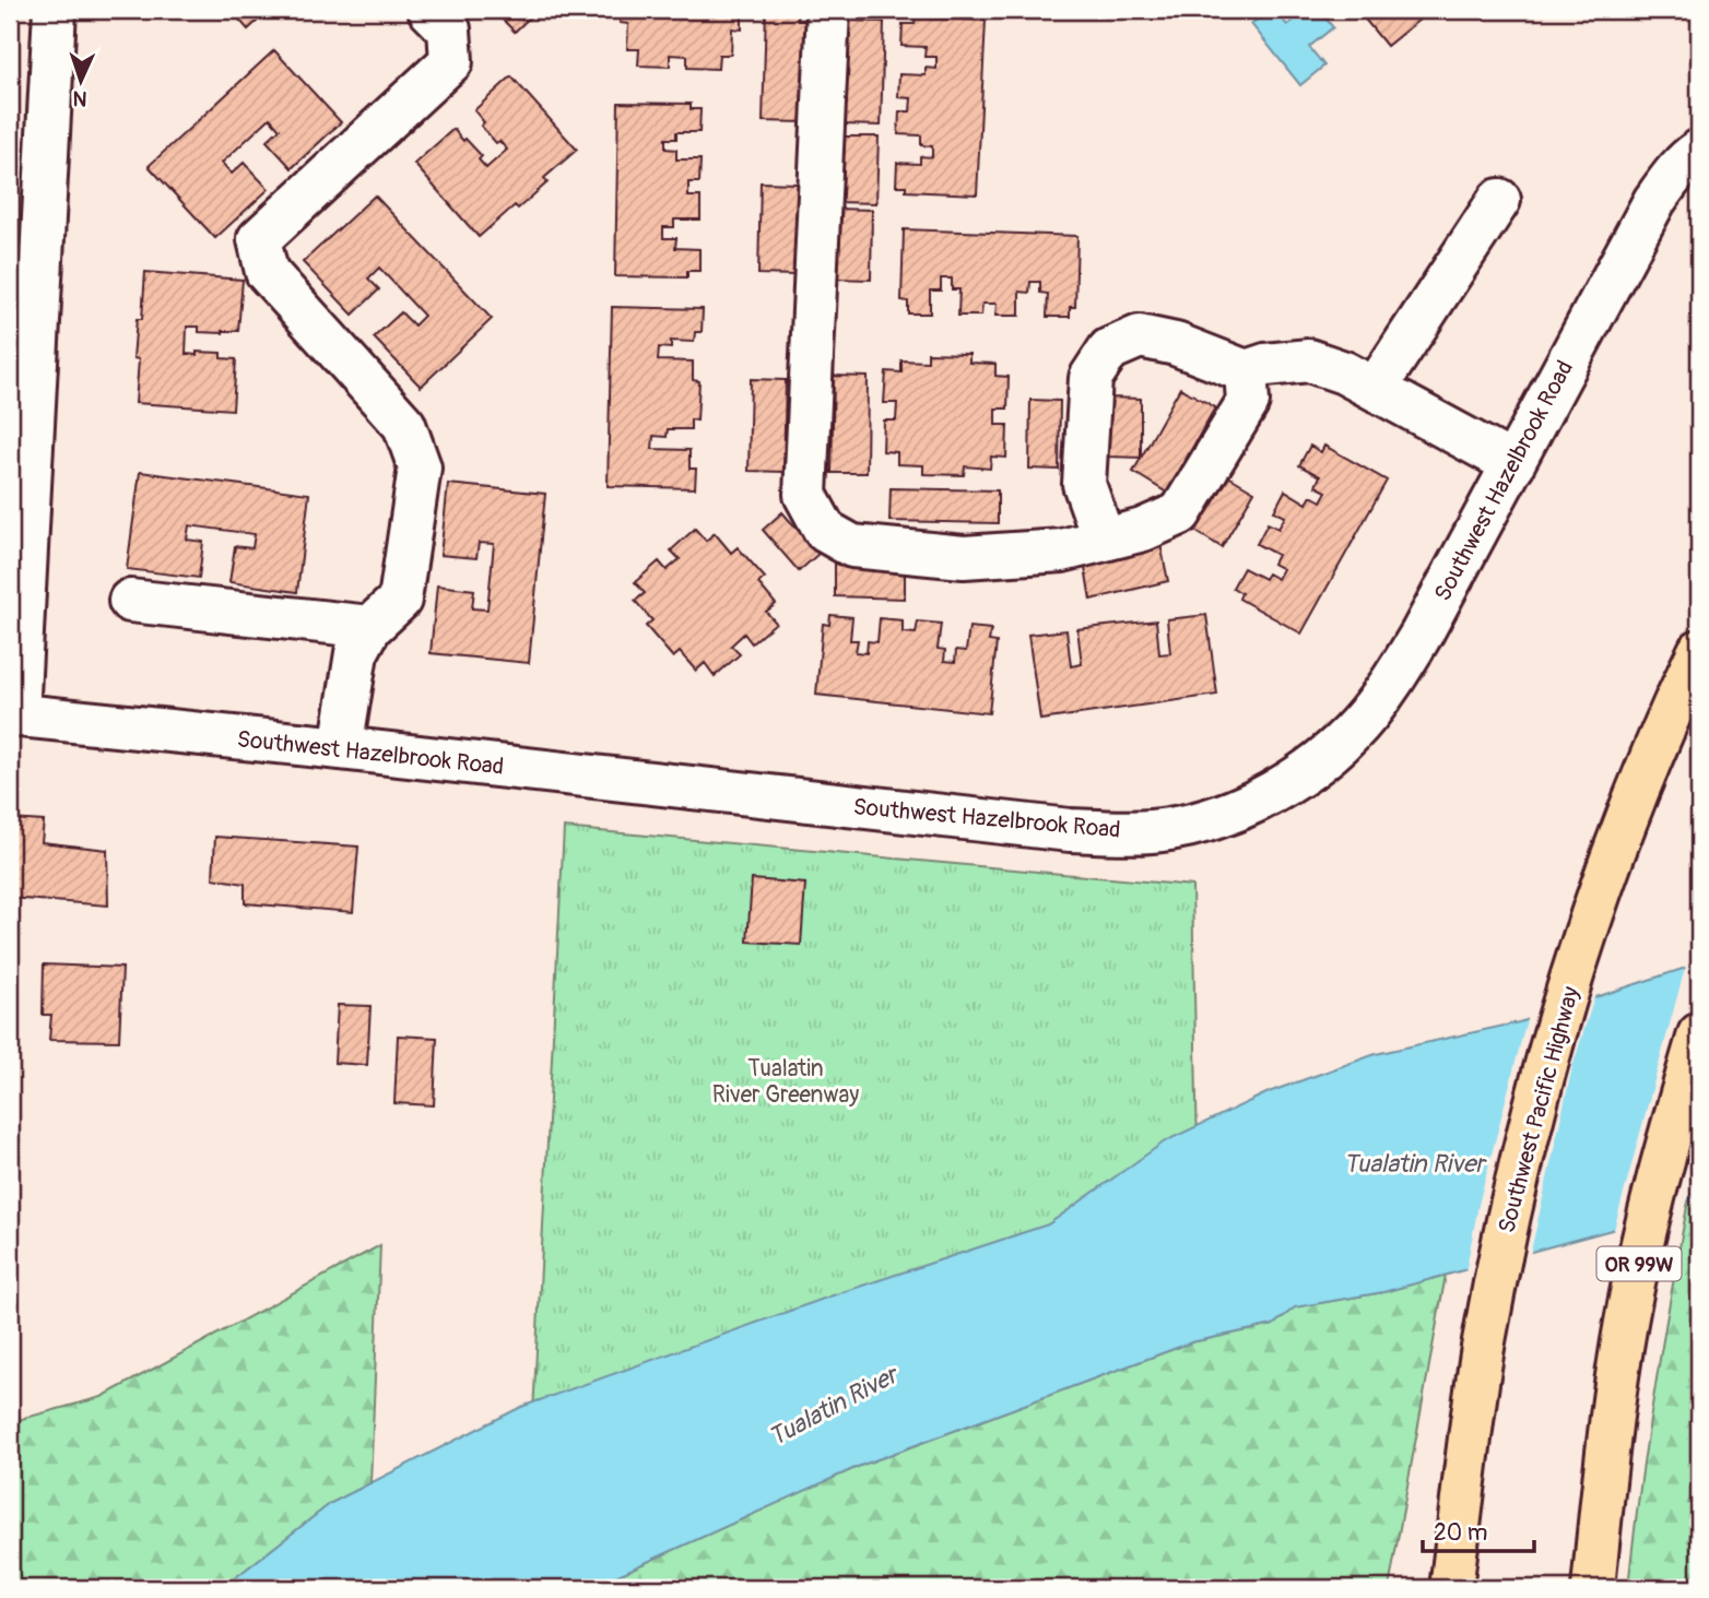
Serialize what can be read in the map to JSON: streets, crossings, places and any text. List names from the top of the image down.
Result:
{
  "streets": {
    "highway": ["Southwest Pacific Highway", "OR 99W"],
    "street": ["Southwest Hazelbrook Road"]
  },
  "water": ["Tualatin River"],
  "parks": ["Tualatin River Greenway"],
  "scale_bar": "20 m",
  "north": "bottom"
}
